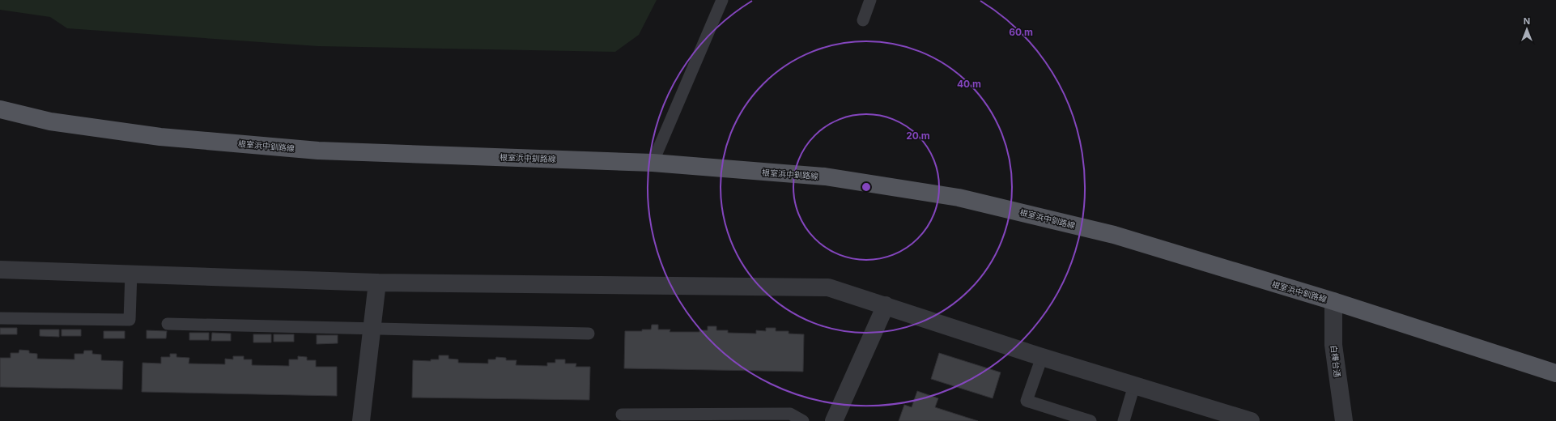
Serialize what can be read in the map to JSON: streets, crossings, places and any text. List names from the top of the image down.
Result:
{
  "streets": {
    "main road": ["根室浜中釧路線"],
    "street": ["白樺台通"]
  },
  "crossings": [
    ["根室浜中釧路線", "白樺台通"]
  ],
  "north": "top",
  "rings": ["60 m", "40 m", "20 m"]
}
